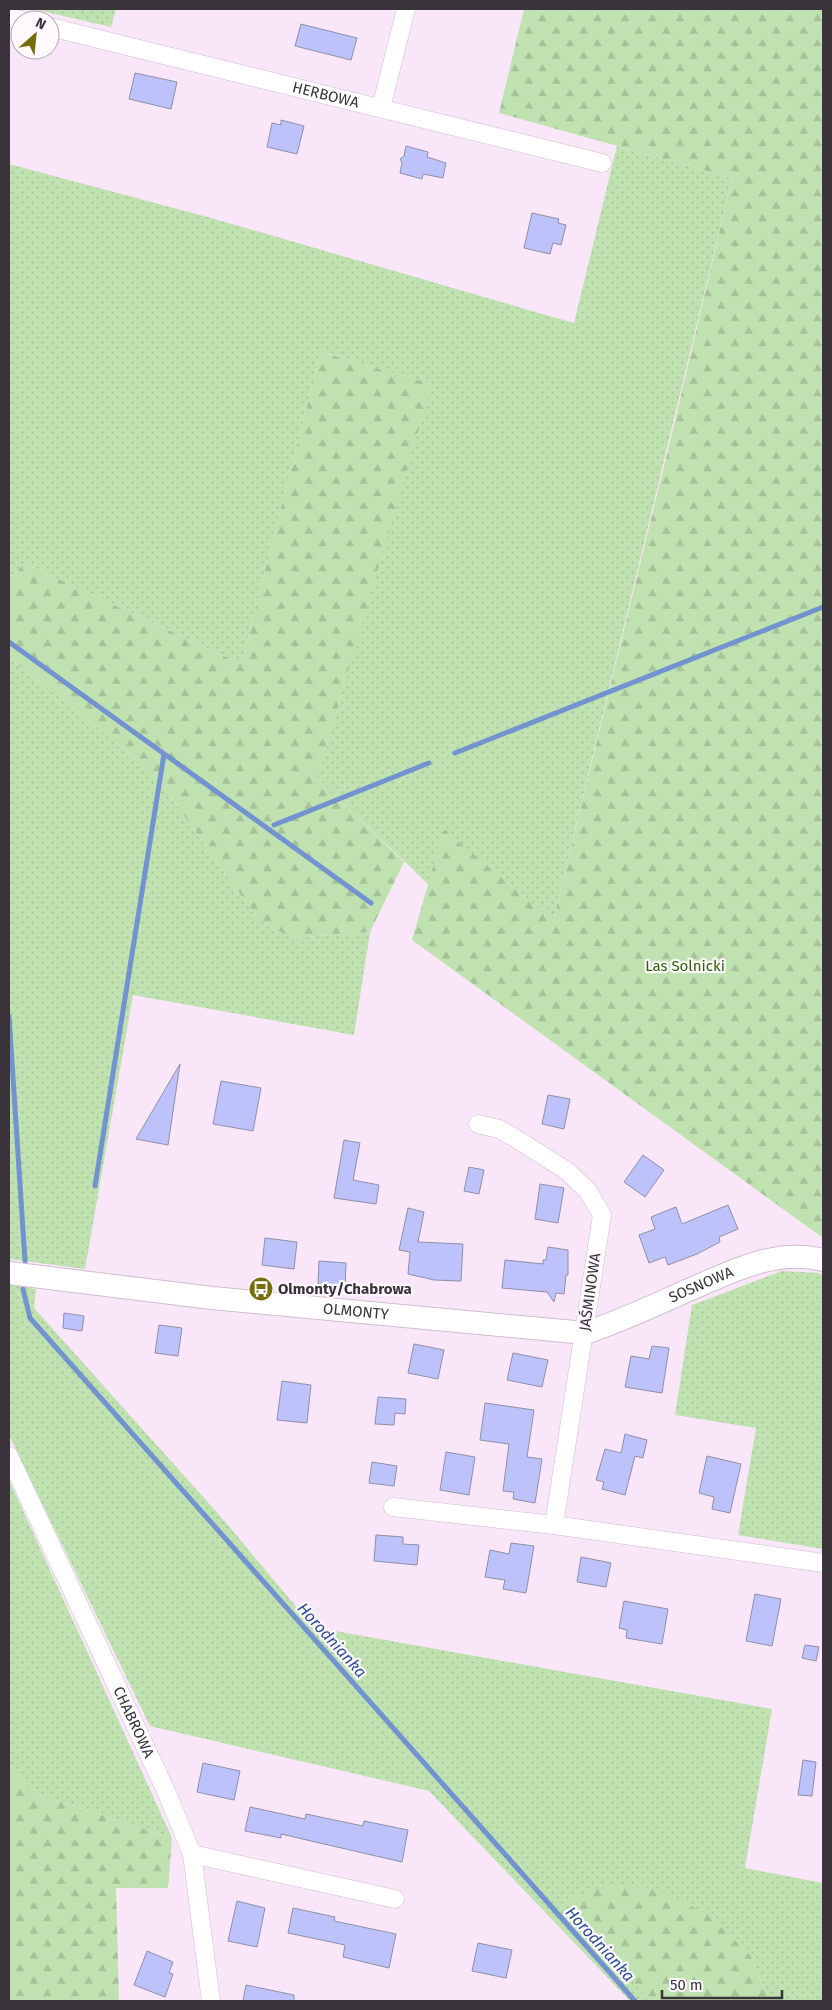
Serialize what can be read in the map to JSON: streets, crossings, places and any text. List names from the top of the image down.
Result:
{
  "streets": {
    "street": [
      "HERBOWA",
      "SOSNOWA",
      "JAŚMINOWA",
      "OLMONTY",
      "CHABROWA"
    ]
  },
  "crossings": [
    ["SOSNOWA", "JAŚMINOWA"],
    ["SOSNOWA", "OLMONTY"],
    ["JAŚMINOWA", "OLMONTY"]
  ],
  "water": ["Horodnianka"],
  "parks": ["Las Solnicki"],
  "places": {
    "bus stop": ["Olmonty/Chabrowa"]
  },
  "scale_bar": "50 m",
  "north": "top right"
}
